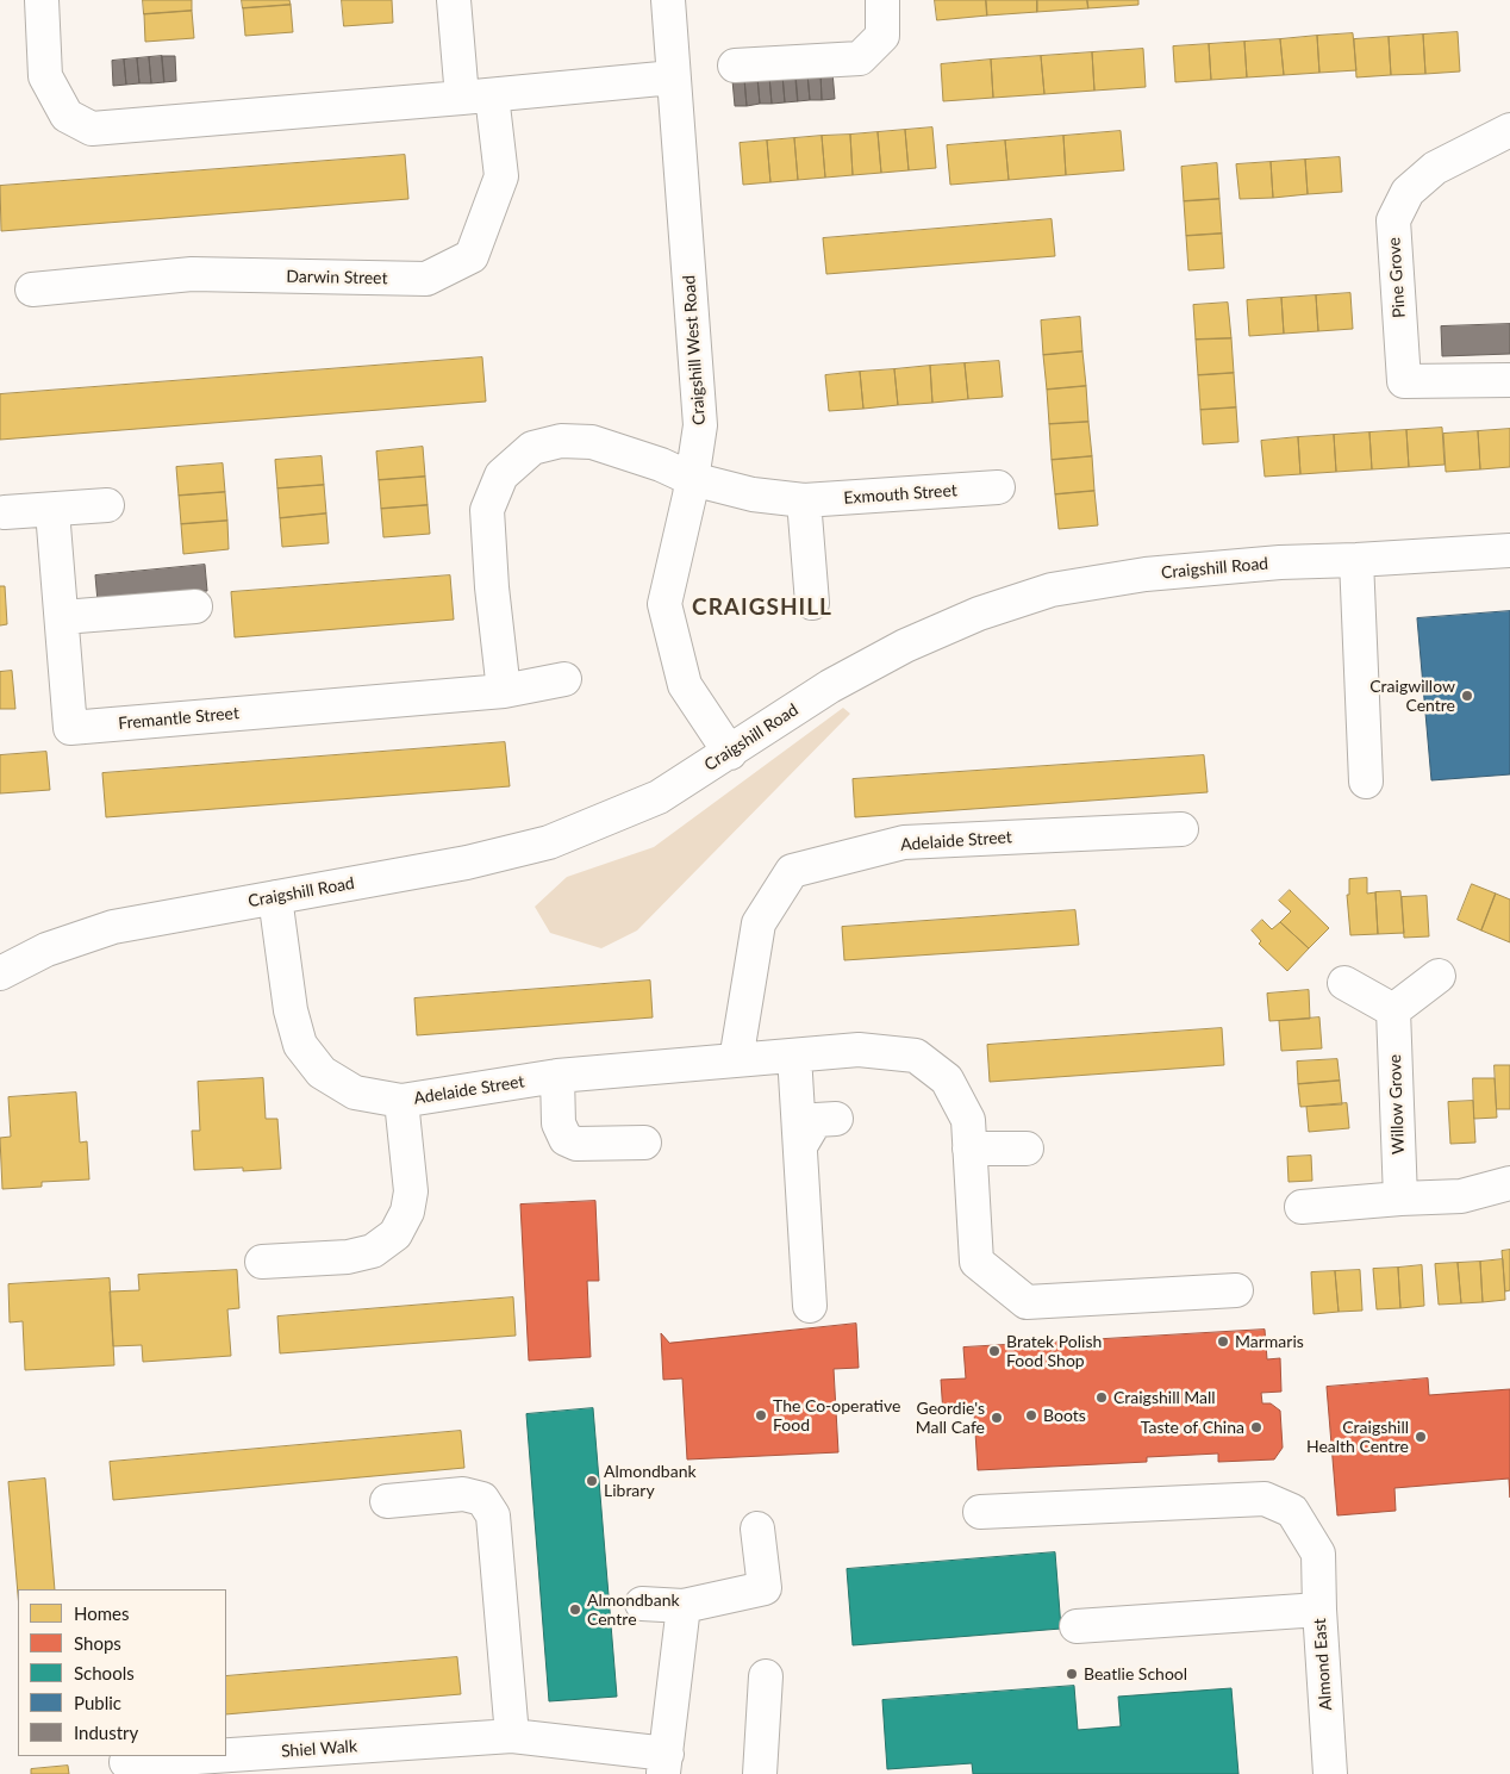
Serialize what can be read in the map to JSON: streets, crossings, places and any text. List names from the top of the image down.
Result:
{
  "streets": {
    "street": [
      "Darwin Street",
      "Pine Grove",
      "Craigshill West Road",
      "Exmouth Street",
      "Craigshill Road",
      "Fremantle Street",
      "Adelaide Street",
      "Willow Grove",
      "Almond East",
      "Shiel Walk"
    ]
  },
  "crossings": [
    ["Craigshill West Road", "Exmouth Street"],
    ["Craigshill West Road", "Craigshill Road"],
    ["Craigshill Road", "Adelaide Street"]
  ],
  "districts": ["CRAIGSHILL"],
  "places": [
    "Craigwillow Centre",
    "Marmaris",
    "Bratek Polish Food Shop",
    "Craigshill Mall",
    "The Co-operative Food",
    "Boots",
    "Geordie's Mall Cafe",
    "Taste of China",
    "Craigshill Health Centre",
    "Almondbank Library",
    "Almondbank Centre",
    "Beatlie School"
  ],
  "legend": [
    "Homes",
    "Shops",
    "Schools",
    "Public",
    "Industry"
  ]
}
